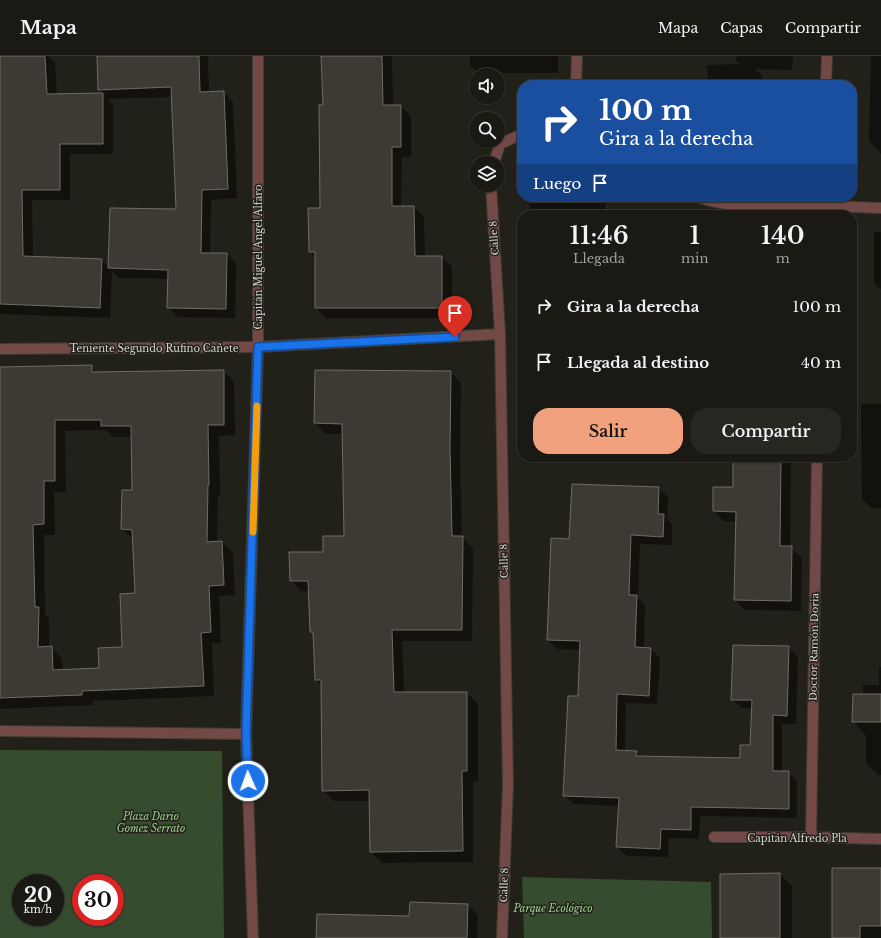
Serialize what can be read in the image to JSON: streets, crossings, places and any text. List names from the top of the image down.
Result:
{
  "streets": {
    "street": [
      "Calle 8",
      "Capitán Miguel Angel Alfaro",
      "Teniente Segundo Rufino Cañete",
      "Doctor Ramón Doria",
      "Capitán Alfredo Pla"
    ]
  },
  "crossings": [
    ["Calle 8", "Teniente Segundo Rufino Cañete"],
    ["Capitán Miguel Angel Alfaro", "Teniente Segundo Rufino Cañete"],
    ["Doctor Ramón Doria", "Capitán Alfredo Pla"]
  ],
  "parks": ["Plaza Dario Gomez Serrato", "Parque Ecológico"],
  "page": {
    "header": "Mapa",
    "nav": ["Mapa", "Capas", "Compartir"],
    "turn": ["100 m", "Gira a la derecha"],
    "then": "Luego",
    "eta": [
      "11:46",
      "Llegada",
      "1",
      "min",
      "140",
      "m"
    ],
    "list": [
      {
        "name": "Gira a la derecha",
        "value": "100 m"
      },
      {
        "name": "Llegada al destino",
        "value": "40 m"
      }
    ],
    "buttons": ["Salir", "Compartir"],
    "speed": "20 km/h",
    "limit": "30"
  }
}
